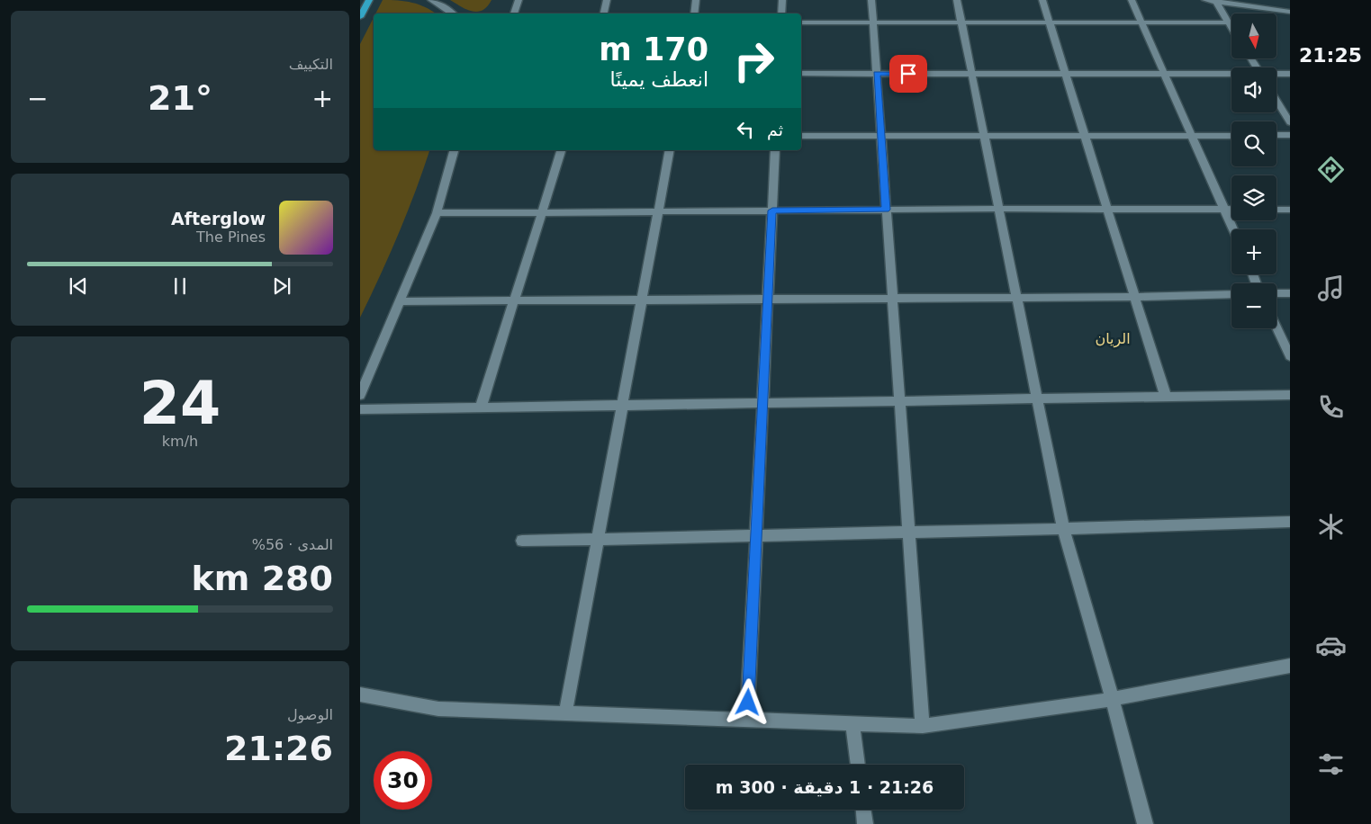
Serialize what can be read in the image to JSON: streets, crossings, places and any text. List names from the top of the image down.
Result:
{
  "districts": ["الريان"],
  "north": "bottom",
  "page": {
    "tabs": "21:25",
    "tile": [
      "التكييف",
      ["24", "km/h"],
      ["المدى · 56%", "280 km"],
      ["الوصول", "21:26"]
    ],
    "map_buttons": ["+", "−"],
    "turn": ["170 m", "انعطف يمينًا"],
    "heat": ["−", "21°", "+"],
    "then": "ثم",
    "song": ["Afterglow", "The Pines"],
    "limit": "30",
    "trip": "21:26 · 1 دقيقة · 300 m"
  }
}
